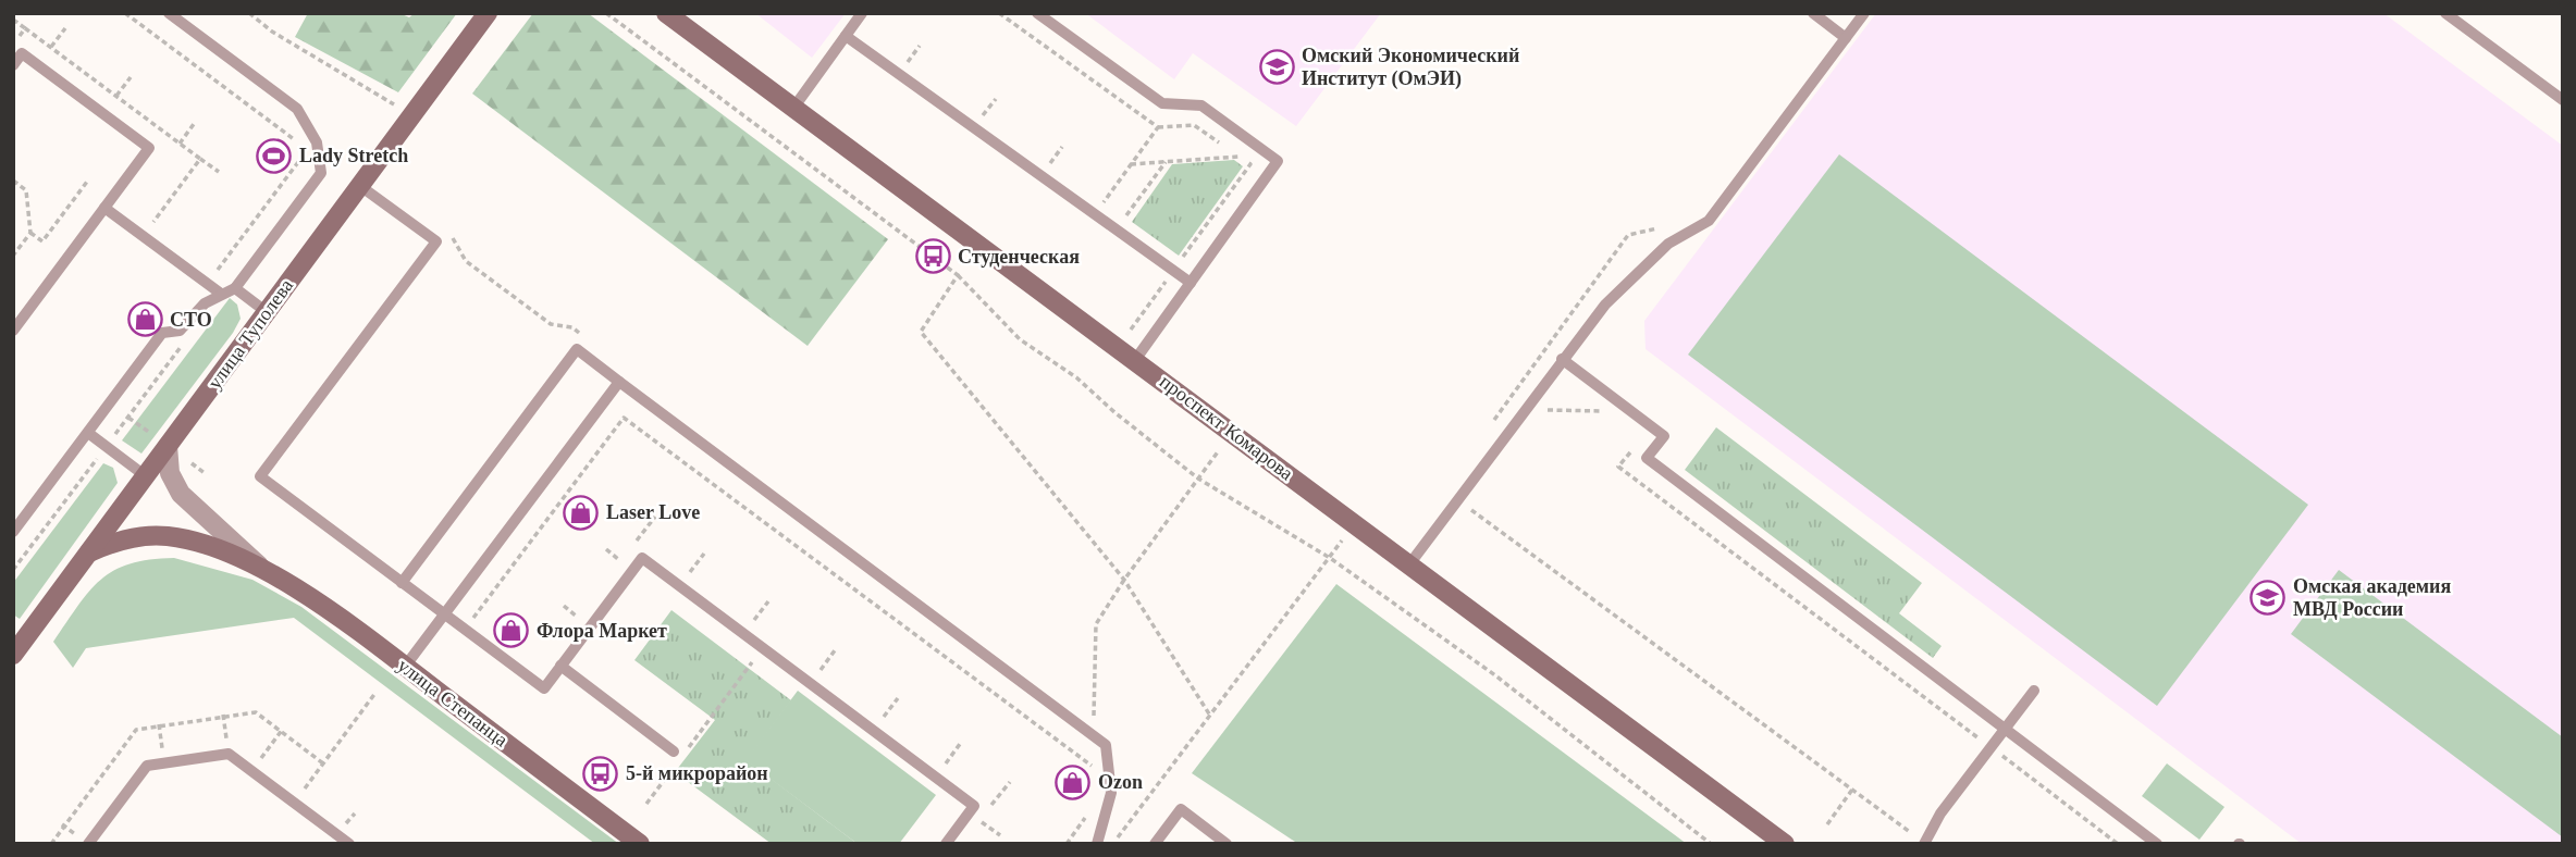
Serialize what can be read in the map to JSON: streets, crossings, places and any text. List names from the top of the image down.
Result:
{
  "streets": {
    "street": ["улица Туполева", "проспект Комарова", "улица Степанца"]
  },
  "crossings": [
    ["улица Туполева", "улица Степанца"]
  ],
  "places": {
    "school or university": ["Омский Экономический Институт (ОмЭИ)", "Омская академия МВД России"],
    "sports": ["Lady Stretch"],
    "bus stop": ["Студенческая", "5-й микрорайон"],
    "shop": [
      "СТО",
      "Laser Love",
      "Флора Маркет",
      "Ozon"
    ]
  }
}
